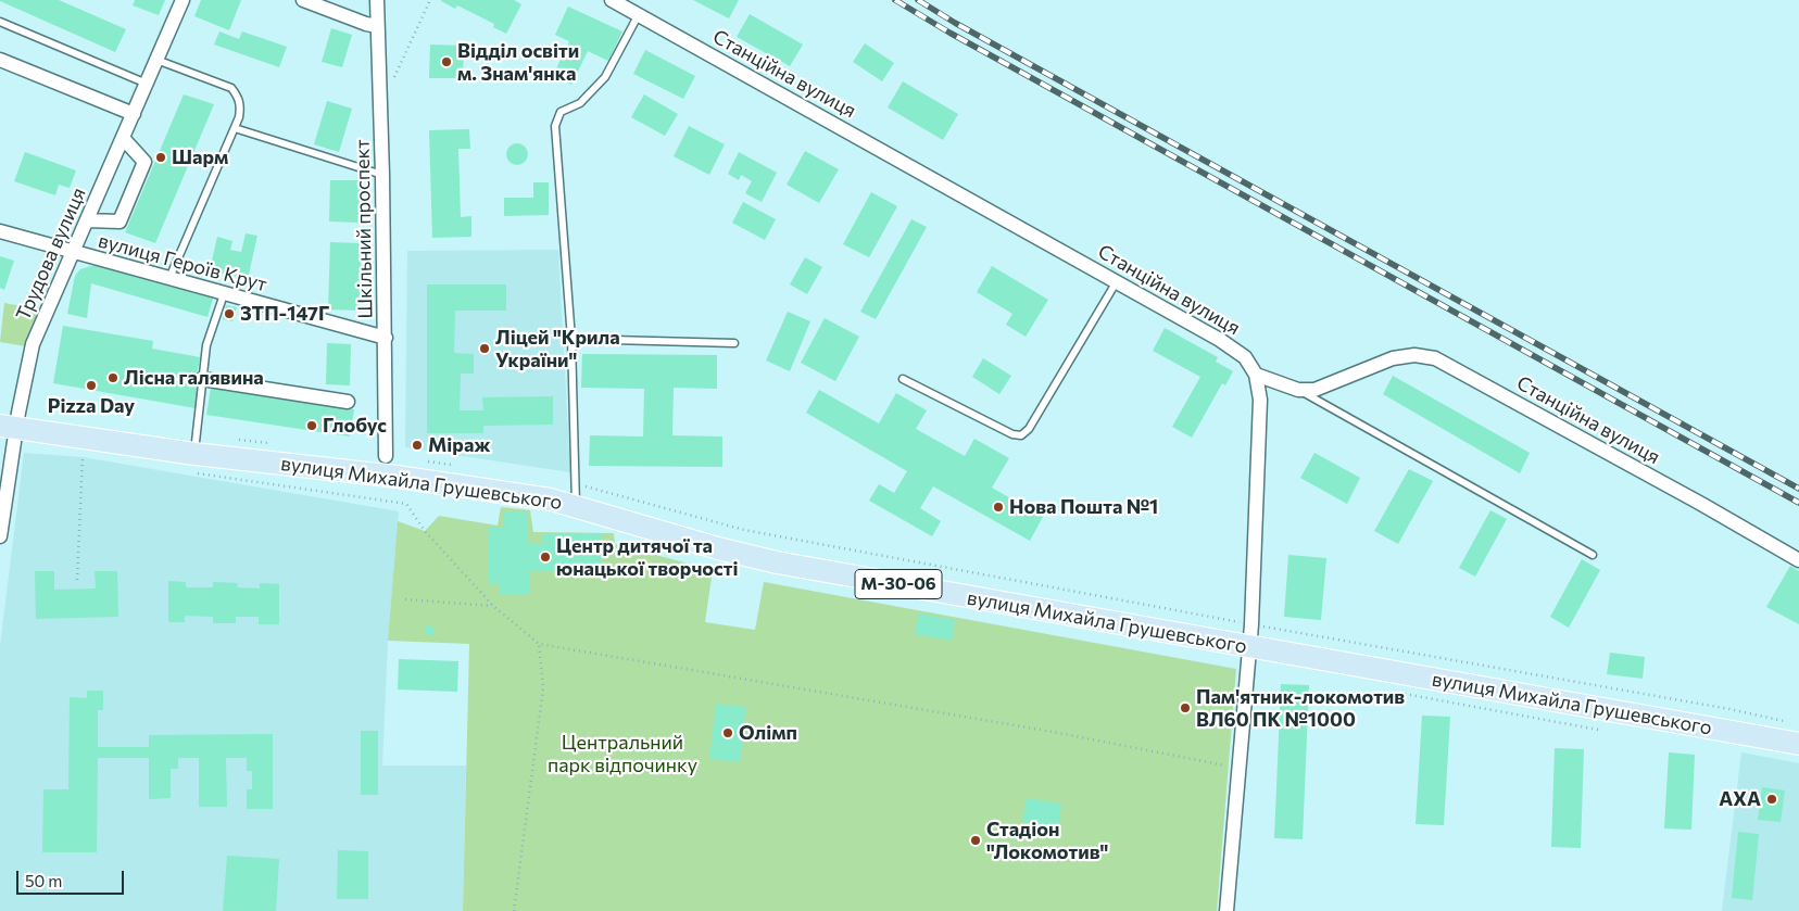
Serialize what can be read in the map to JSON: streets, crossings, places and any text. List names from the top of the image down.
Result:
{
  "streets": {
    "main road": ["вулиця Михайла Грушевського", "М-30-06"],
    "street": [
      "Станційна вулиця",
      "Шкільний проспект",
      "Трудова вулиця",
      "вулиця Героїв Крут"
    ]
  },
  "crossings": [
    ["Шкільний проспект", "вулиця Героїв Крут"],
    ["Трудова вулиця", "вулиця Героїв Крут"],
    ["Трудова вулиця", "вулиця Михайла Грушевського"]
  ],
  "parks": ["Центральний парк відпочинку"],
  "places": [
    "Відділ освіти м. Знам'янка",
    "Шарм",
    "ЗТП-147Г",
    "Ліцей \"Крила України\"",
    "Лісна галявина",
    "Pizza Day",
    "Глобус",
    "Міраж",
    "Нова Пошта №1",
    "Центр дитячої та юнацької творчості",
    "Пам'ятник-локомотив ВЛ60 ПК №1000",
    "Олімп",
    "AXA",
    "Стадіон \"Локомотив\""
  ],
  "scale_bar": "50 m"
}
